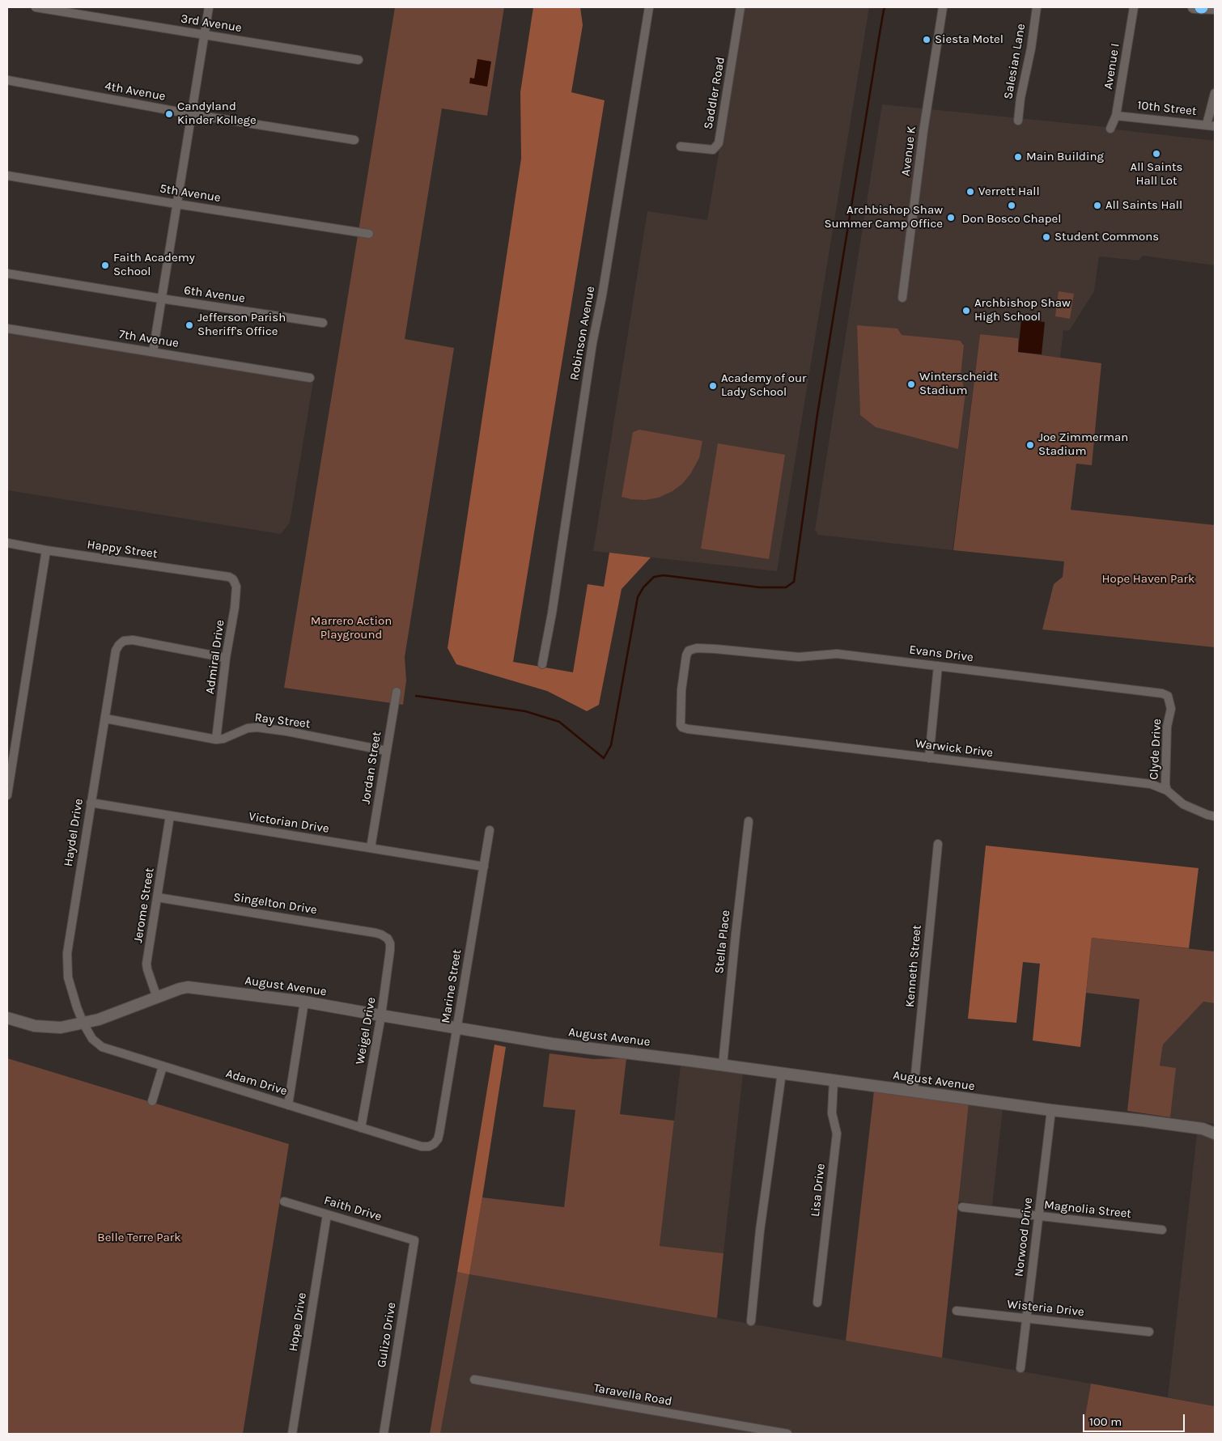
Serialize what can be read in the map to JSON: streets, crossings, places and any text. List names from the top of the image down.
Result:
{
  "streets": {
    "street": [
      "3rd Avenue",
      "Salesian Lane",
      "Avenue I",
      "4th Avenue",
      "Saddler Road",
      "10th Street",
      "Avenue K",
      "5th Avenue",
      "6th Avenue",
      "Robinson Avenue",
      "7th Avenue",
      "Happy Street",
      "Evans Drive",
      "Admiral Drive",
      "Ray Street",
      "Warwick Drive",
      "Clyde Drive",
      "Jordan Street",
      "Victorian Drive",
      "Haydel Drive",
      "Singelton Drive",
      "Jerome Street",
      "Stella Place",
      "Kenneth Street",
      "August Avenue",
      "Marine Street",
      "Weigel Drive",
      "Adam Drive",
      "Lisa Drive",
      "Faith Drive",
      "Magnolia Street",
      "Norwood Drive",
      "Wisteria Drive",
      "Hope Drive",
      "Gulizo Drive",
      "Taravella Road"
    ]
  },
  "crossings": [
    ["Avenue I", "10th Street"],
    ["Happy Street", "Admiral Drive"],
    ["Evans Drive", "Warwick Drive"],
    ["Evans Drive", "Clyde Drive"],
    ["Admiral Drive", "Ray Street"],
    ["Admiral Drive", "Haydel Drive"],
    ["Ray Street", "Jordan Street"],
    ["Ray Street", "Haydel Drive"],
    ["Warwick Drive", "Clyde Drive"],
    ["Jordan Street", "Victorian Drive"],
    ["Victorian Drive", "Haydel Drive"],
    ["Victorian Drive", "Jerome Street"],
    ["Victorian Drive", "Marine Street"],
    ["Haydel Drive", "August Avenue"],
    ["Haydel Drive", "Adam Drive"],
    ["Singelton Drive", "Jerome Street"],
    ["Singelton Drive", "Weigel Drive"],
    ["Jerome Street", "August Avenue"],
    ["Stella Place", "August Avenue"],
    ["Kenneth Street", "August Avenue"],
    ["August Avenue", "Marine Street"],
    ["August Avenue", "Weigel Drive"],
    ["August Avenue", "Adam Drive"],
    ["August Avenue", "Lisa Drive"],
    ["August Avenue", "Norwood Drive"],
    ["Marine Street", "Adam Drive"],
    ["Weigel Drive", "Adam Drive"],
    ["Faith Drive", "Hope Drive"],
    ["Faith Drive", "Gulizo Drive"],
    ["Magnolia Street", "Norwood Drive"],
    ["Norwood Drive", "Wisteria Drive"]
  ],
  "parks": ["Hope Haven Park", "Marrero Action Playground", "Belle Terre Park"],
  "places": [
    "Siesta Motel",
    "Candyland Kinder Kollege",
    "All Saints Hall Lot",
    "Main Building",
    "Verrett Hall",
    "Don Bosco Chapel",
    "All Saints Hall",
    "Archbishop Shaw Summer Camp Office",
    "Student Commons",
    "Faith Academy School",
    "Archbishop Shaw High School",
    "Jefferson Parish Sheriff's Office",
    "Winterscheidt Stadium",
    "Academy of our Lady School",
    "Joe Zimmerman Stadium"
  ],
  "scale_bar": "100 m"
}
